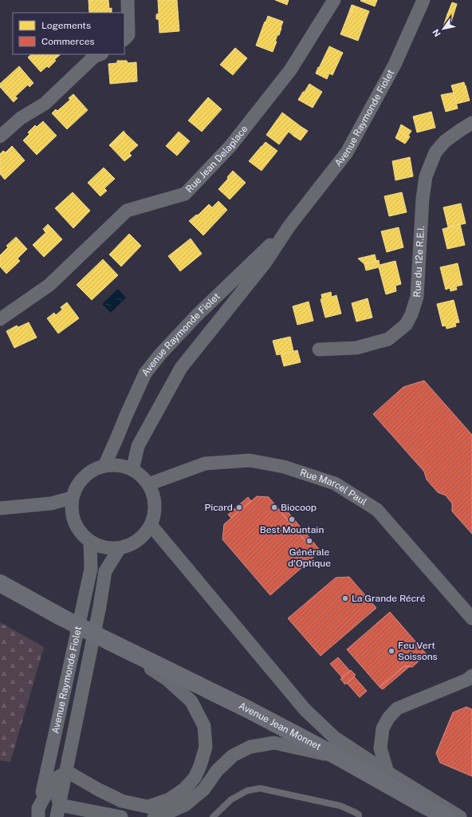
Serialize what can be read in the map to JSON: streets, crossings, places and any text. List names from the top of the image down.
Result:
{
  "streets": {
    "main road": ["Avenue Jean Monnet"],
    "street": [
      "Avenue Raymonde Fiolet",
      "Rue Jean Delaplace",
      "Rue du 12e R.E.I.",
      "Rue Marcel Paul"
    ]
  },
  "crossings": [
    ["Avenue Raymonde Fiolet", "Rue Marcel Paul"]
  ],
  "places": [
    "Picard",
    "Biocoop",
    "Best Mountain",
    "Générale d'Optique",
    "La Grande Récré",
    "Feu Vert Soissons"
  ],
  "legend": ["Logements", "Commerces"],
  "north": "bottom left"
}
